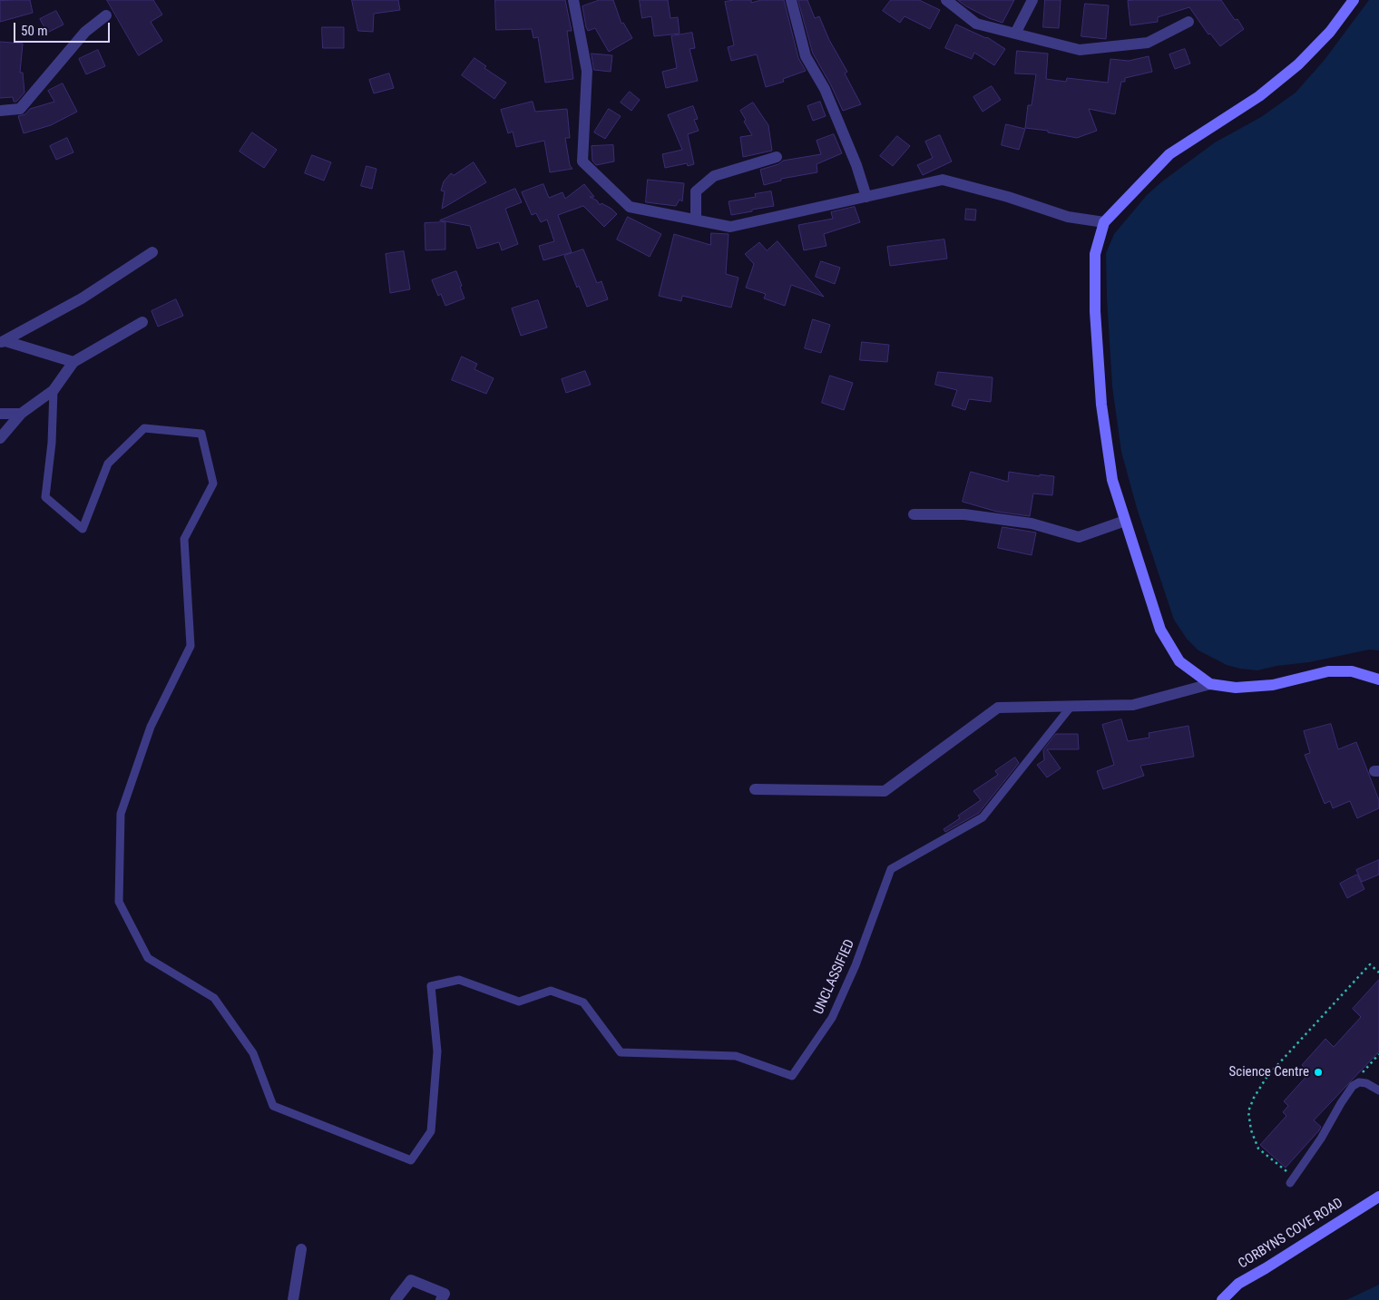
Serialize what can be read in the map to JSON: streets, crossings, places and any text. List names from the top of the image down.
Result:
{
  "streets": {
    "main road": ["CORBYNS COVE ROAD"],
    "lane": ["UNCLASSIFIED"]
  },
  "places": ["Science Centre"],
  "scale_bar": "50 m"
}
